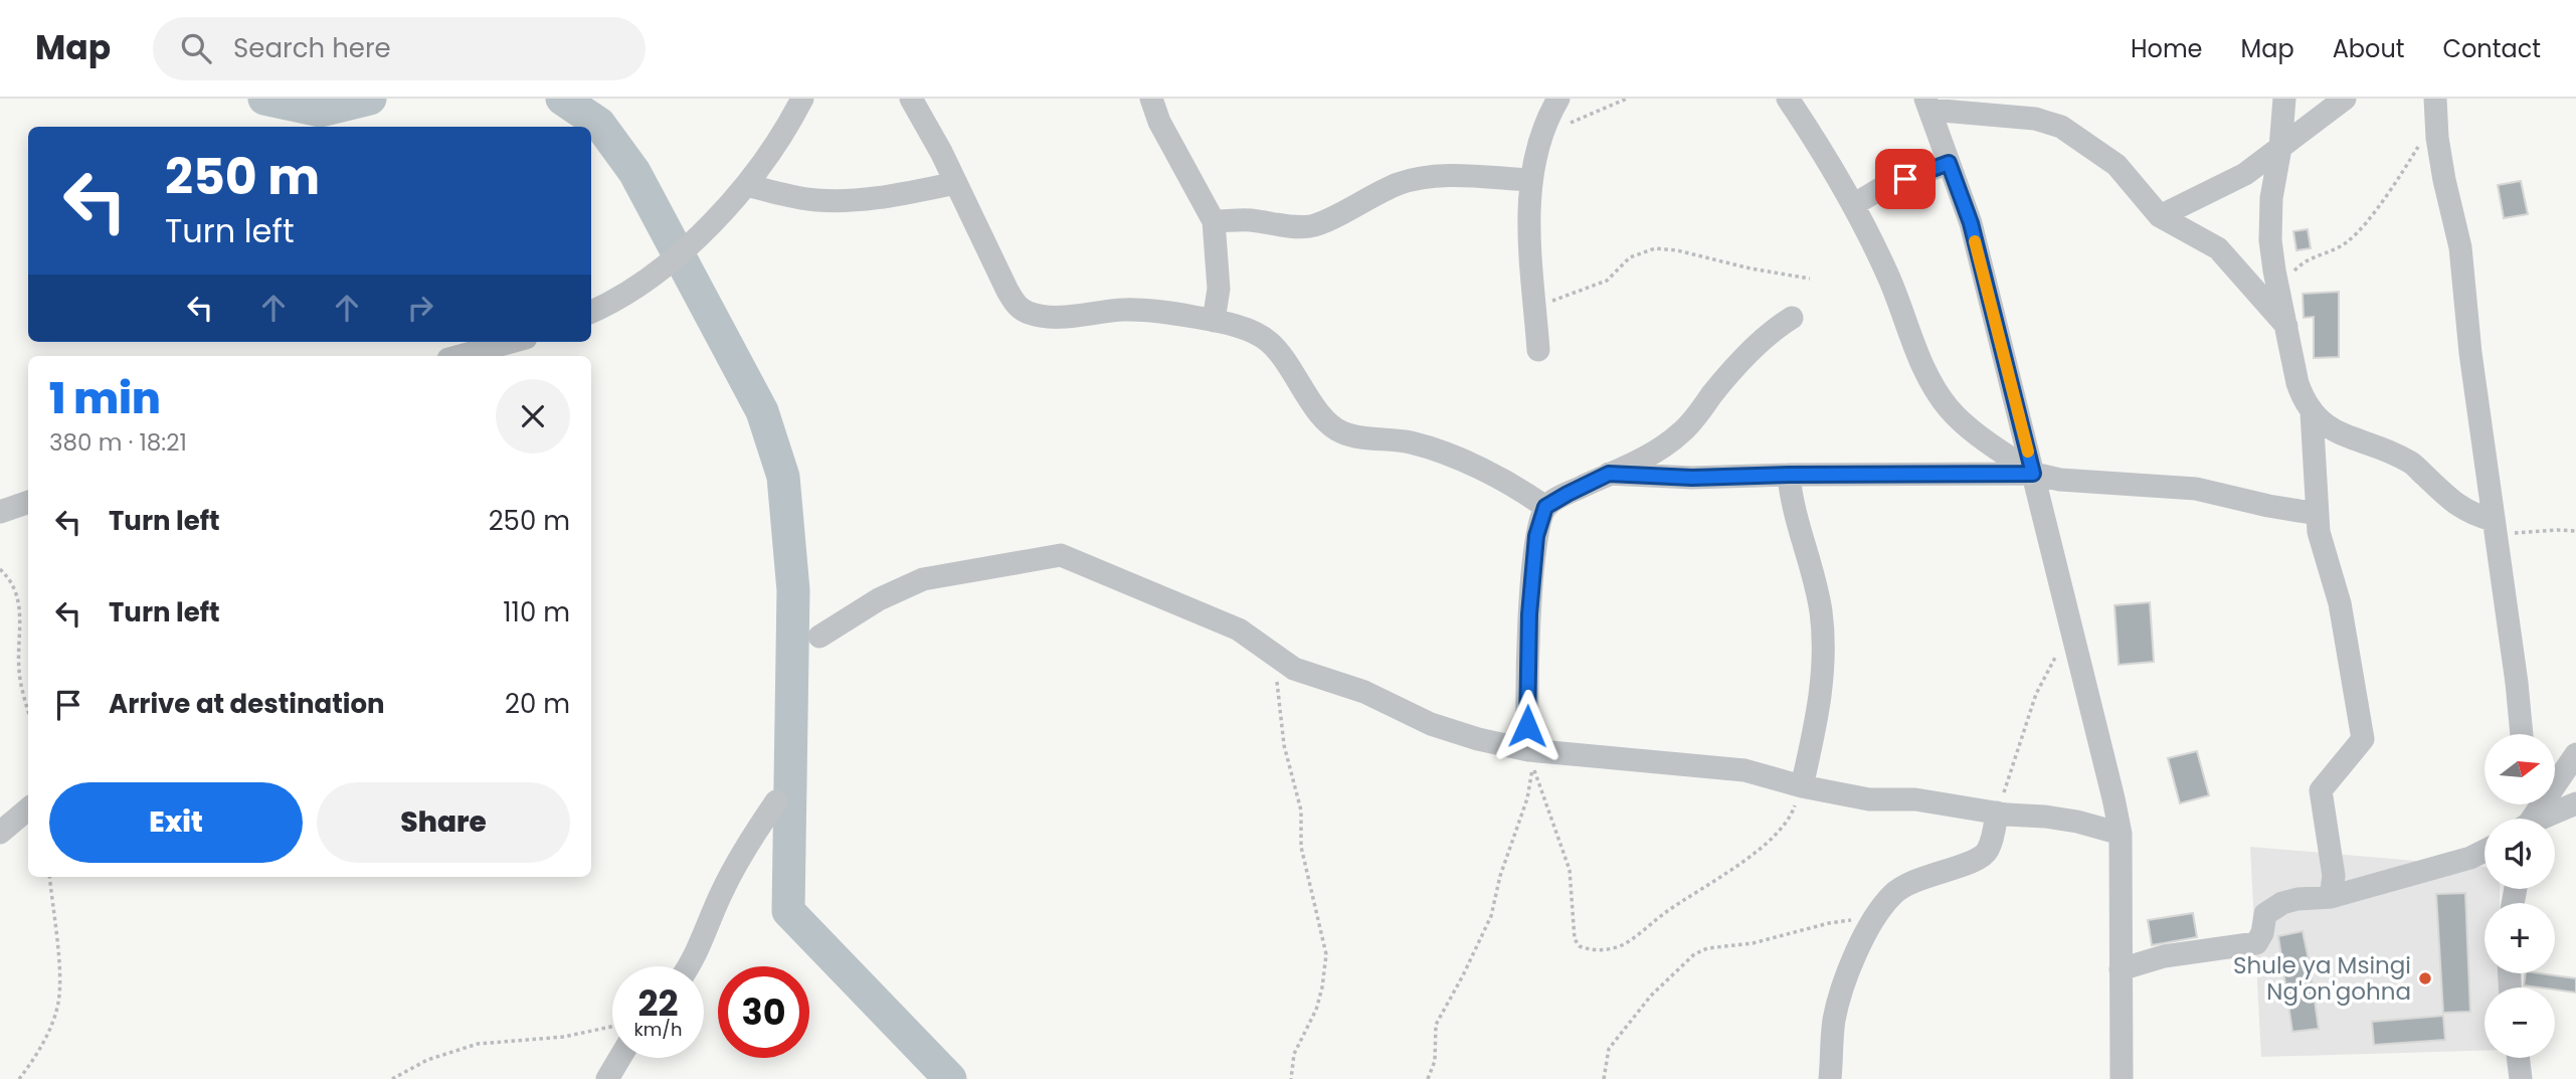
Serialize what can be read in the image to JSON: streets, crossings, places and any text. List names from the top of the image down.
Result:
{
  "places": ["Shule ya Msingi Ng'on'gohna"],
  "north": "right",
  "page": {
    "header": "Map",
    "search": "Search here",
    "nav": [
      "Home",
      "Map",
      "About",
      "Contact"
    ],
    "turn": ["250 m", "Turn left"],
    "heading": ["1 min", "380 m · 18:21"],
    "list": [
      {
        "name": "Turn left",
        "value": "250 m"
      },
      {
        "name": "Turn left",
        "value": "110 m"
      },
      {
        "name": "Arrive at destination",
        "value": "20 m"
      }
    ],
    "map_buttons": ["+", "−"],
    "buttons": ["Exit", "Share"],
    "speed": "22 km/h",
    "limit": "30"
  }
}
